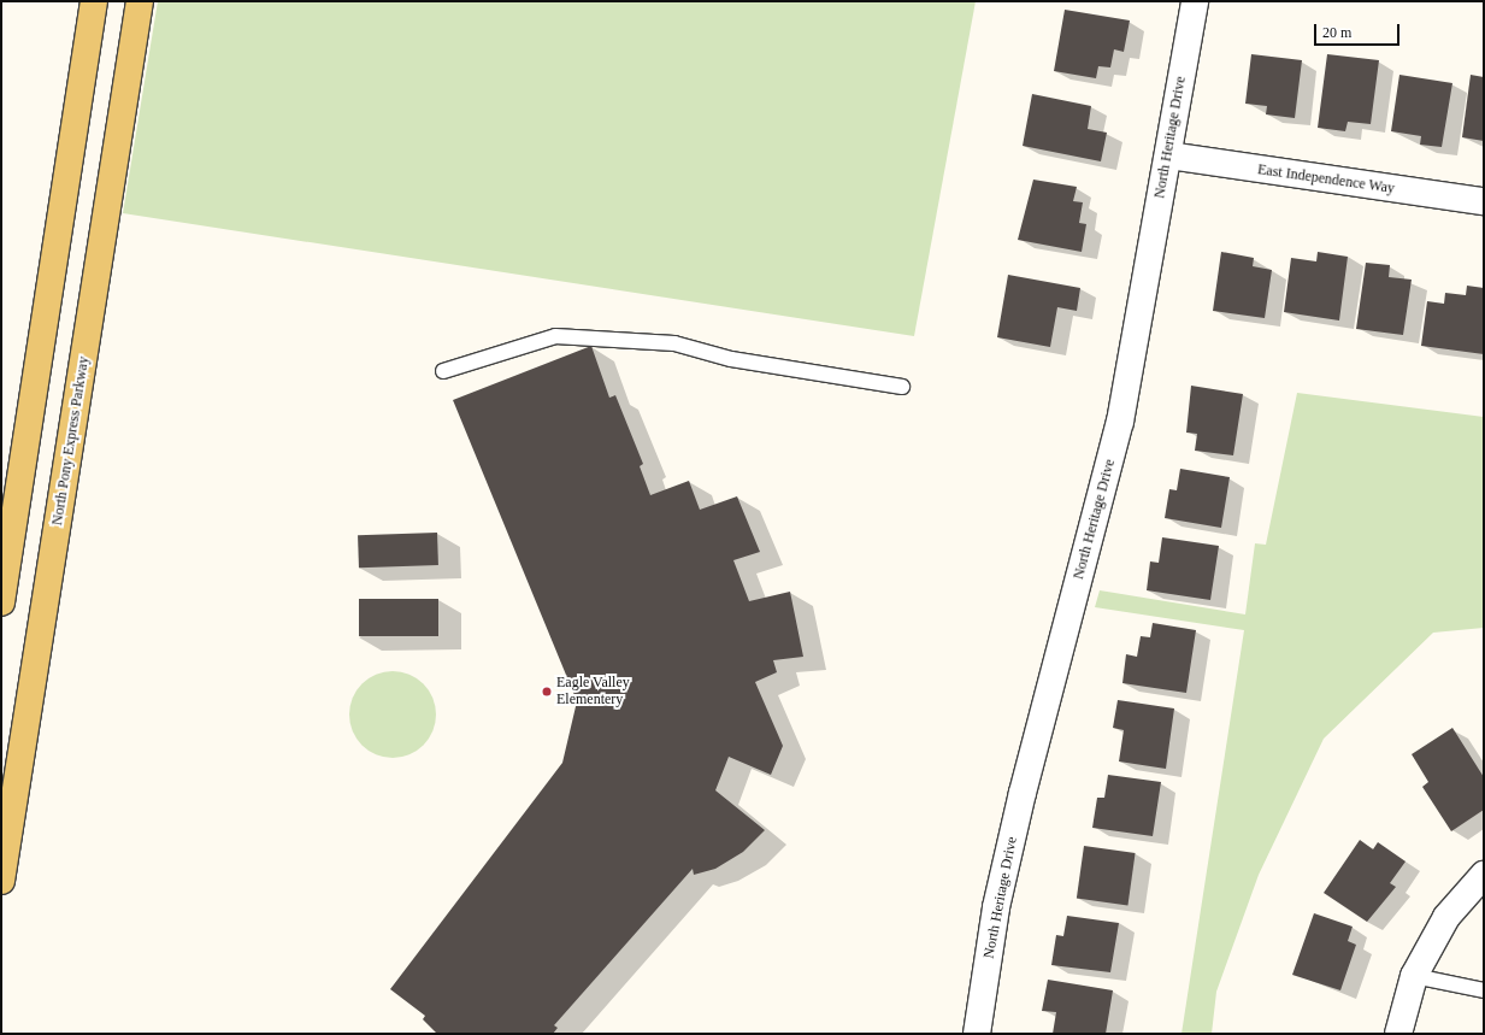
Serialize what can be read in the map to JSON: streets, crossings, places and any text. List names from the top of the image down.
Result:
{
  "streets": {
    "main road": ["North Pony Express Parkway"],
    "street": ["North Heritage Drive", "East Independence Way"]
  },
  "crossings": [
    ["North Heritage Drive", "East Independence Way"]
  ],
  "places": ["Eagle Valley Elementery"],
  "scale_bar": "20 m"
}
